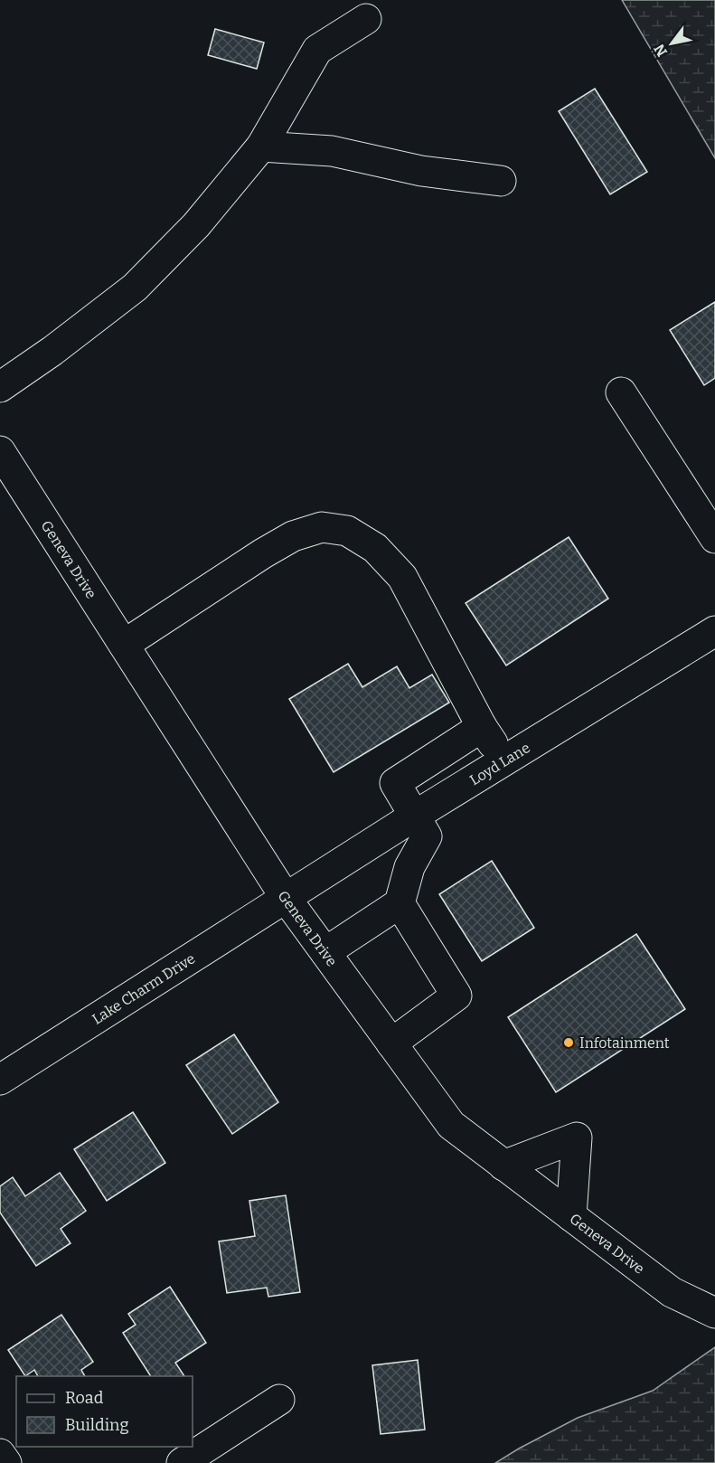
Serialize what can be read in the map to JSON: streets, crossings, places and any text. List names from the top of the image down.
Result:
{
  "streets": {
    "main road": ["Geneva Drive", "Loyd Lane", "Lake Charm Drive"]
  },
  "crossings": [
    ["Geneva Drive", "Loyd Lane"],
    ["Geneva Drive", "Lake Charm Drive"],
    ["Loyd Lane", "Lake Charm Drive"]
  ],
  "places": ["Infotainment"],
  "legend": ["Road", "Building"],
  "north": "bottom left"
}
